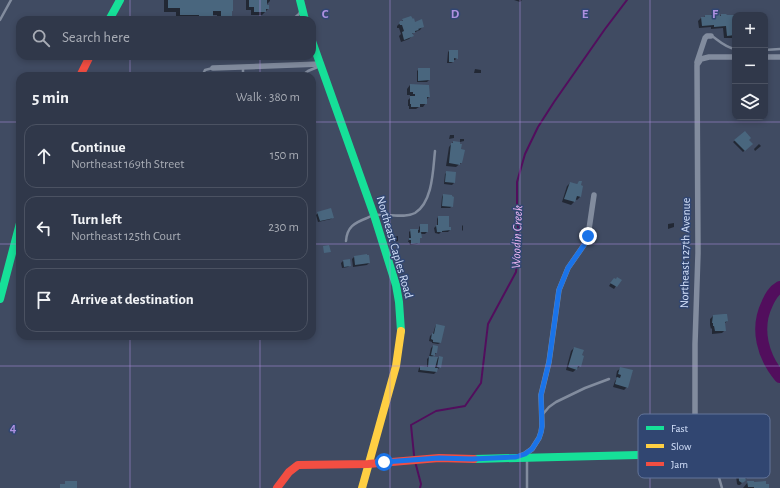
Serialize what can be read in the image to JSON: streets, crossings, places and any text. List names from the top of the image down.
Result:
{
  "streets": {
    "main road": ["Northeast Caples Road"],
    "street": ["Northeast 127th Avenue"]
  },
  "water": ["Woodin Creek"],
  "legend": ["Fast", "Slow", "Jam"],
  "page": {
    "map_buttons": ["+", "−"],
    "search": "Search here",
    "heading": ["5 min", "Walk · 380 m"],
    "list": [
      ["Continue", "Northeast 169th Street", "150 m"],
      ["Turn left", "Northeast 125th Court", "230 m"],
      "Arrive at destination"
    ]
  },
  "grid": {
    "columns": [
      "C",
      "D",
      "E",
      "F"
    ],
    "rows": ["4"]
  }
}
